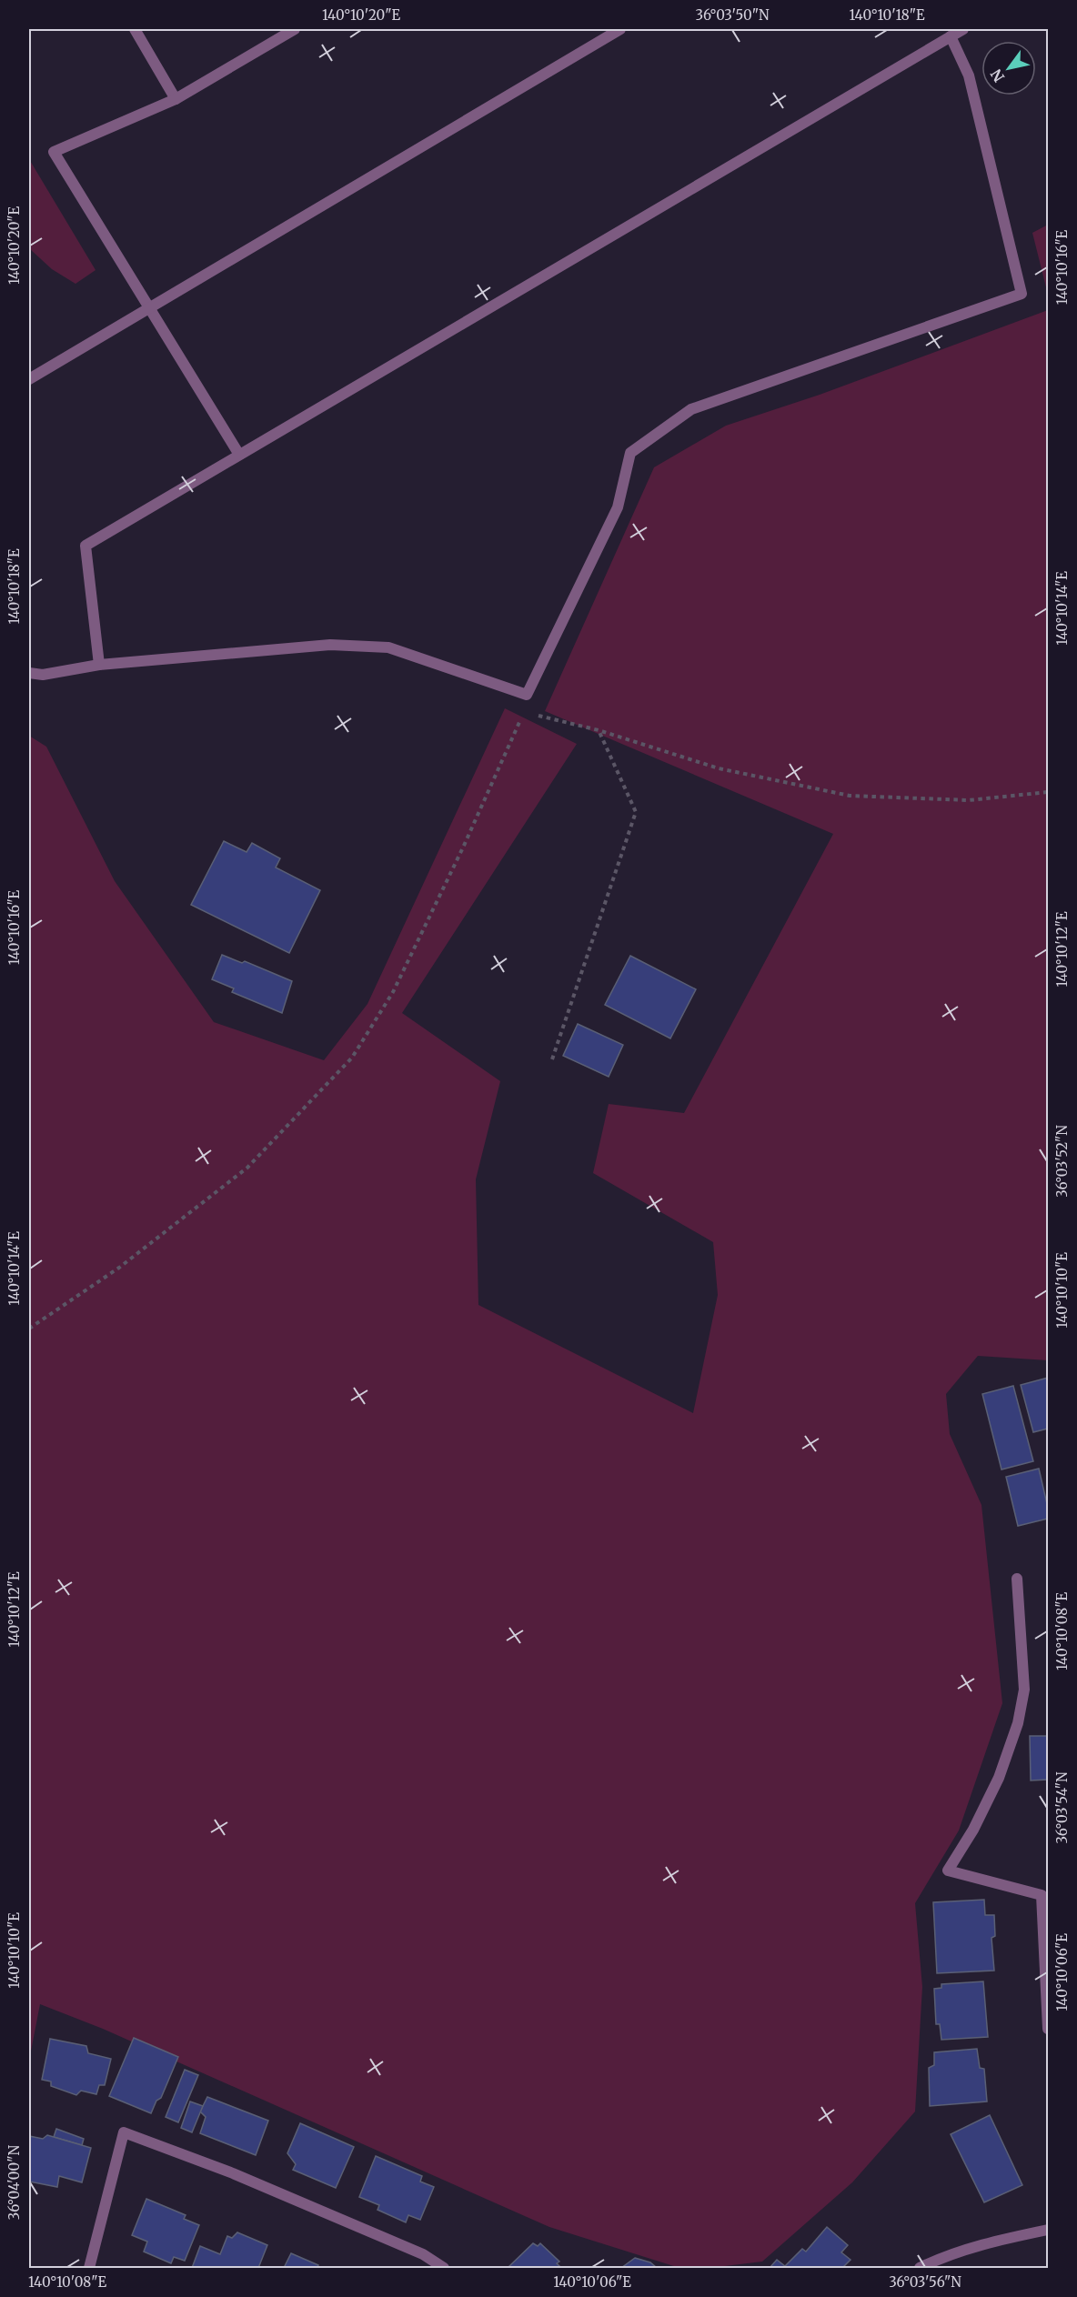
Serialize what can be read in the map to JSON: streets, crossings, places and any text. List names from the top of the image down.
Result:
{
  "north": "bottom left",
  "coordinates": [
    "140°10'20\"E",
    "36°03'50\"N",
    "140°10'18\"E",
    "140°10'16\"E",
    "140°10'14\"E",
    "140°10'12\"E",
    "36°03'52\"N",
    "140°10'10\"E",
    "140°10'08\"E",
    "36°03'54\"N",
    "140°10'06\"E",
    "36°04'00\"N",
    "36°03'56\"N"
  ]
}
